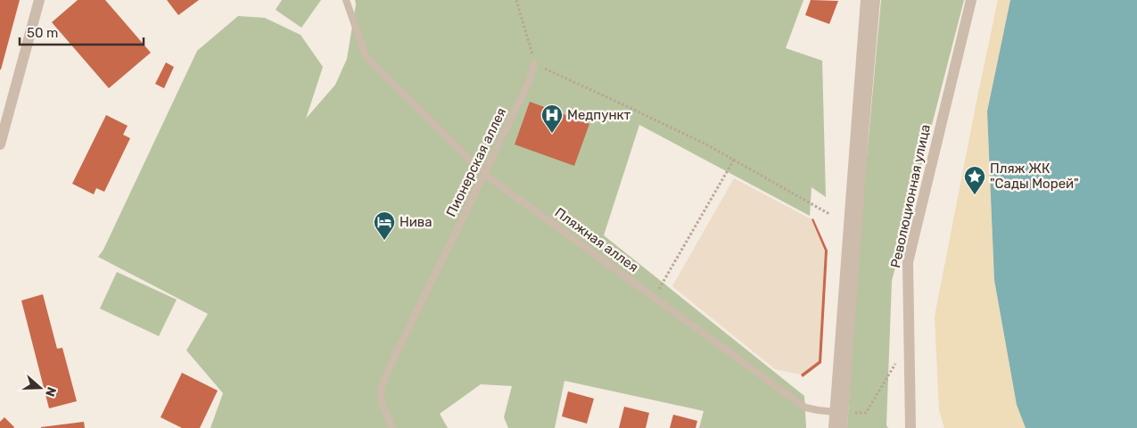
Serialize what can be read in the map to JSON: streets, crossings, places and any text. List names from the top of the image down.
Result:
{
  "streets": {
    "street": ["Революционная улица"],
    "lane": ["Пионерская аллея", "Пляжная аллея"]
  },
  "crossings": [
    ["Пионерская аллея", "Пляжная аллея"]
  ],
  "places": {
    "hospital": ["Медпункт"],
    "place": ["Пляж ЖК \"Сады Морей\""],
    "hotel": ["Нива"]
  },
  "scale_bar": "50 m",
  "north": "right"
}
